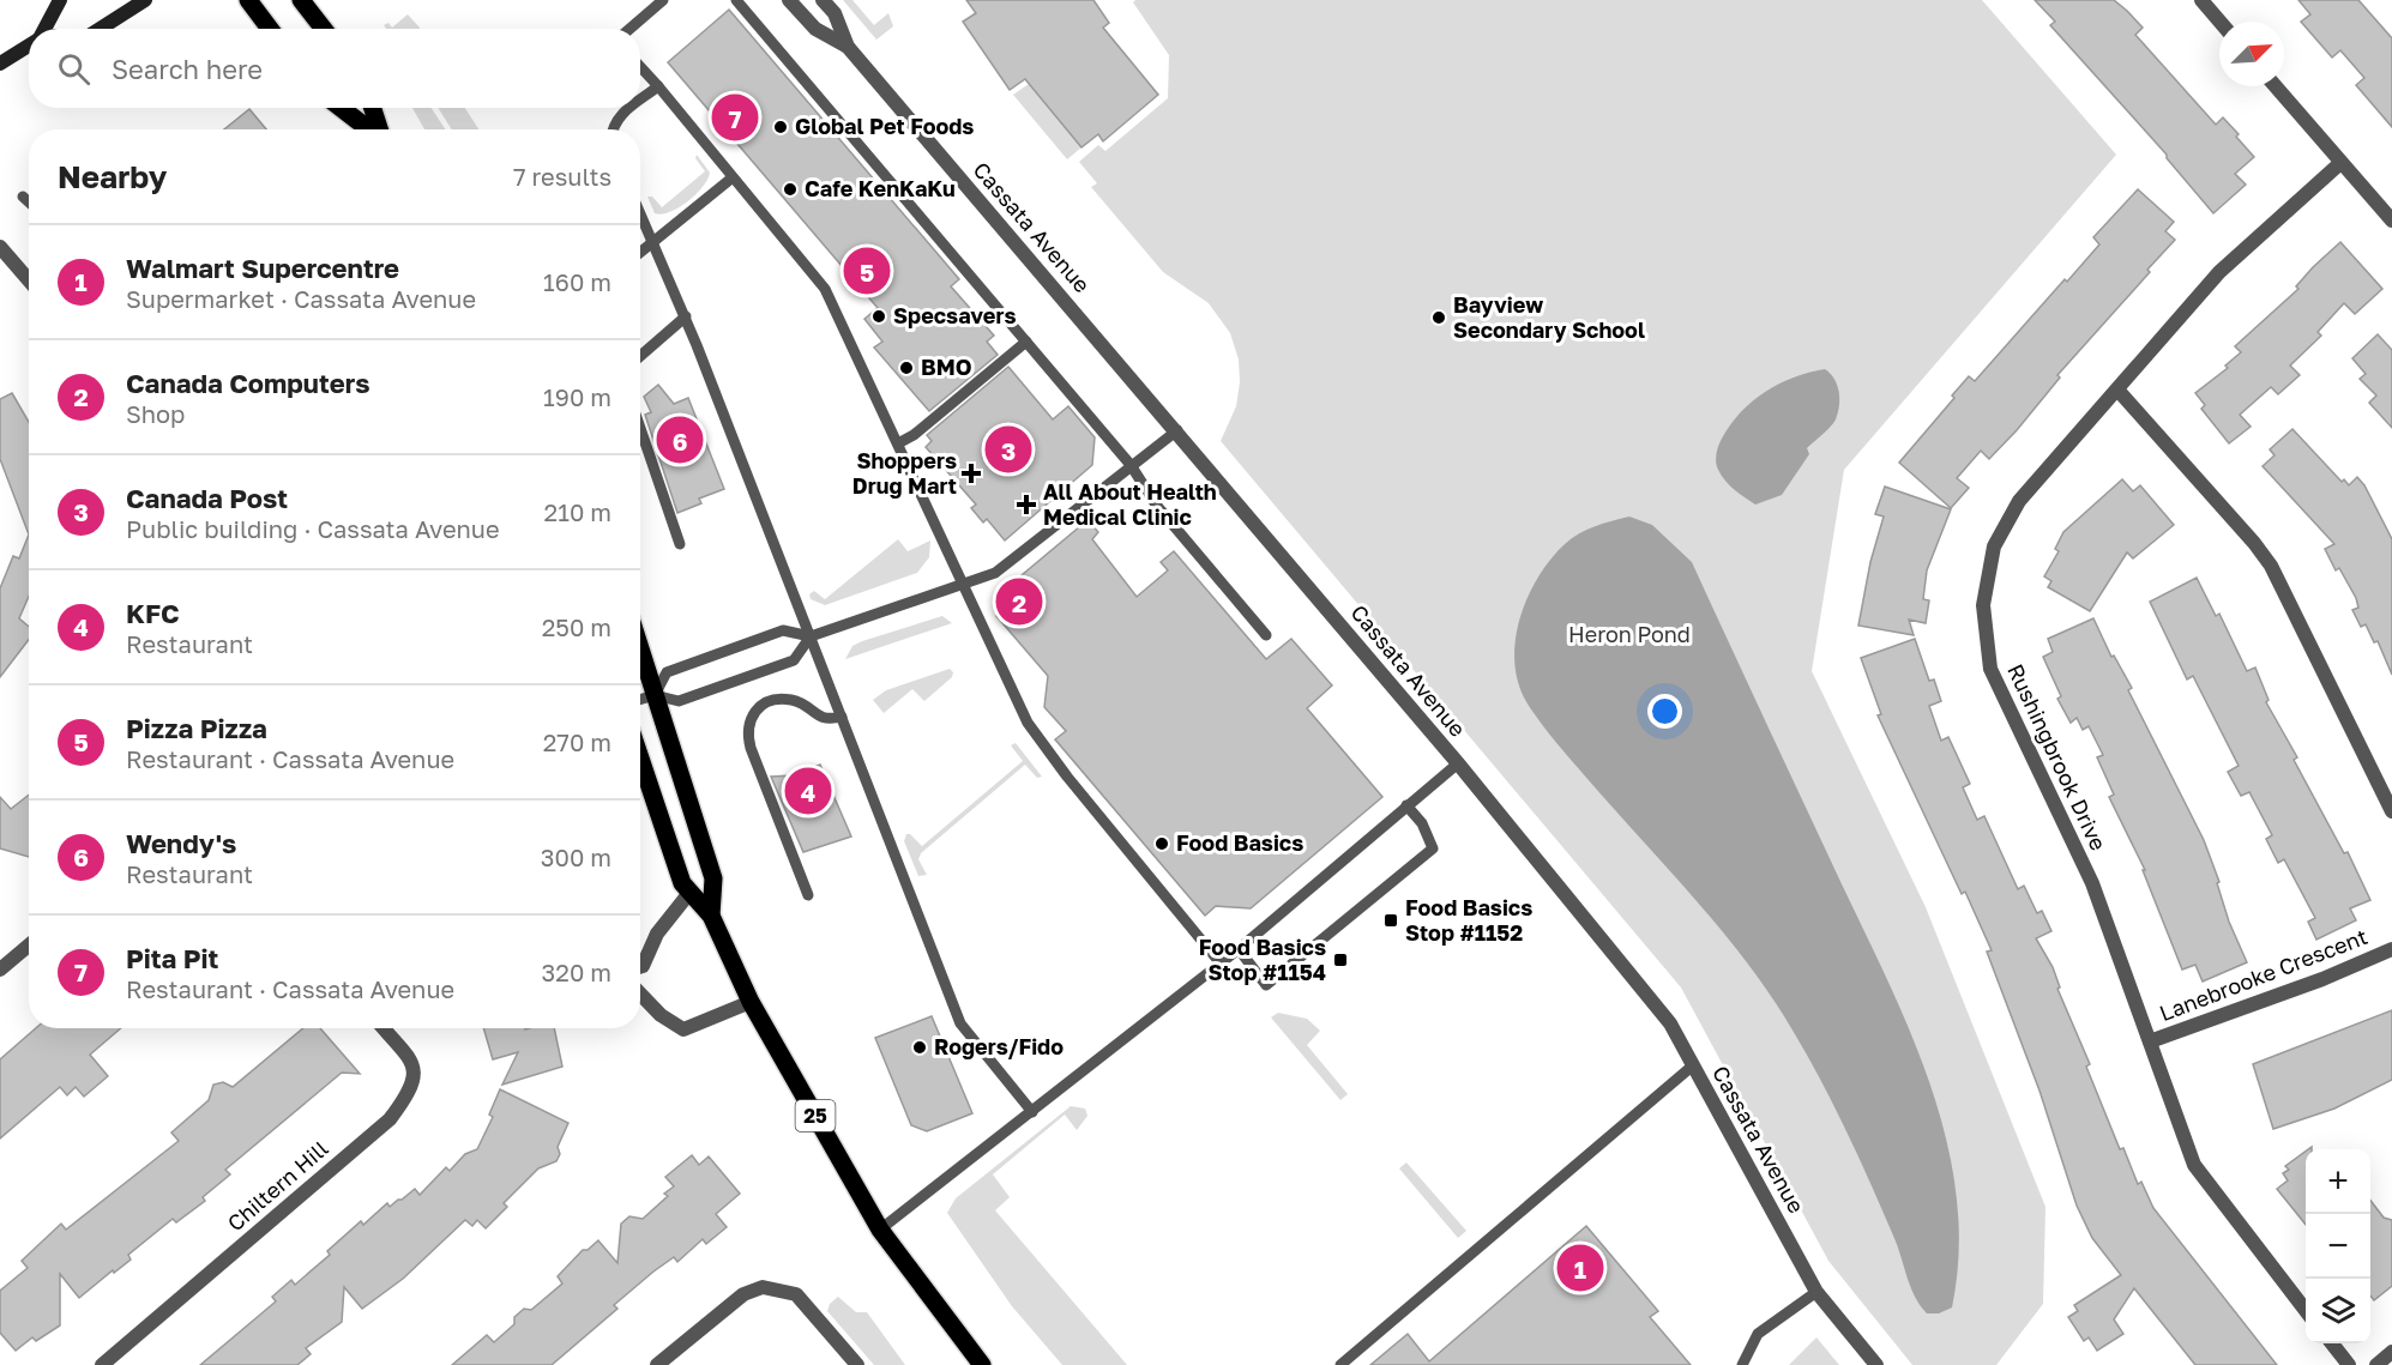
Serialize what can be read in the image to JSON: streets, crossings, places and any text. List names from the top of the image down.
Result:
{
  "streets": {
    "main road": ["25"],
    "street": [
      "Cassata Avenue",
      "Rushingbrook Drive",
      "Lanebrooke Crescent",
      "Chiltern Hill"
    ]
  },
  "crossings": [
    ["Rushingbrook Drive", "Lanebrooke Crescent"]
  ],
  "parks": ["Heron Pond"],
  "places": {
    "other": [
      "Global Pet Foods",
      "Cafe KenKaKu",
      "Specsavers",
      "Bayview Secondary School",
      "BMO",
      "Food Basics",
      "Rogers/Fido"
    ],
    "health": ["Shoppers Drug Mart", "All About Health Medical Clinic"],
    "transit": ["Food Basics Stop #1152", "Food Basics Stop #1154"]
  },
  "north": "top right",
  "page": {
    "search": "Search here",
    "pins": [
      "7",
      "5",
      "6",
      "3",
      "2",
      "4",
      "1"
    ],
    "heading": ["Nearby", "7 results"],
    "list": [
      {
        "mark": "1",
        "name": "Walmart Supercentre",
        "note": "Supermarket · Cassata Avenue",
        "value": "160 m"
      },
      {
        "mark": "2",
        "name": "Canada Computers",
        "note": "Shop",
        "value": "190 m"
      },
      {
        "mark": "3",
        "name": "Canada Post",
        "note": "Public building · Cassata Avenue",
        "value": "210 m"
      },
      {
        "mark": "4",
        "name": "KFC",
        "note": "Restaurant",
        "value": "250 m"
      },
      {
        "mark": "5",
        "name": "Pizza Pizza",
        "note": "Restaurant · Cassata Avenue",
        "value": "270 m"
      },
      {
        "mark": "6",
        "name": "Wendy's",
        "note": "Restaurant",
        "value": "300 m"
      },
      {
        "mark": "7",
        "name": "Pita Pit",
        "note": "Restaurant · Cassata Avenue",
        "value": "320 m"
      }
    ],
    "map_buttons": ["+", "−"]
  }
}
